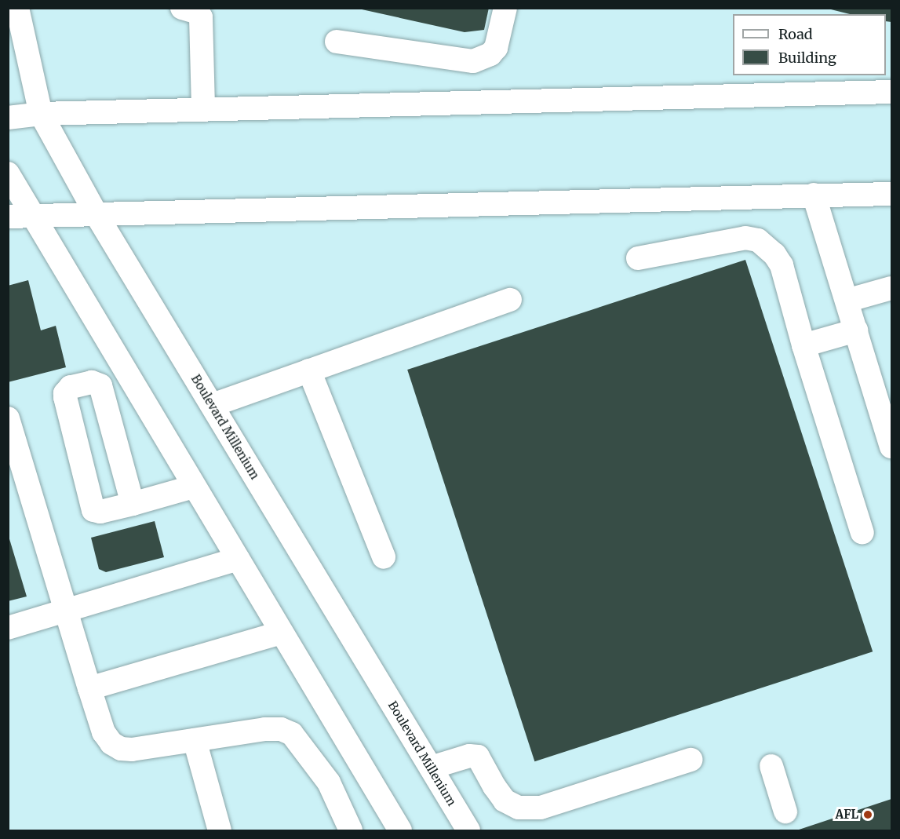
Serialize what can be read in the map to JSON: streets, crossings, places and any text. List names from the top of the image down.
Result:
{
  "streets": {
    "street": ["Boulevard Millenium"]
  },
  "places": ["AFL"],
  "legend": ["Road", "Building"]
}
